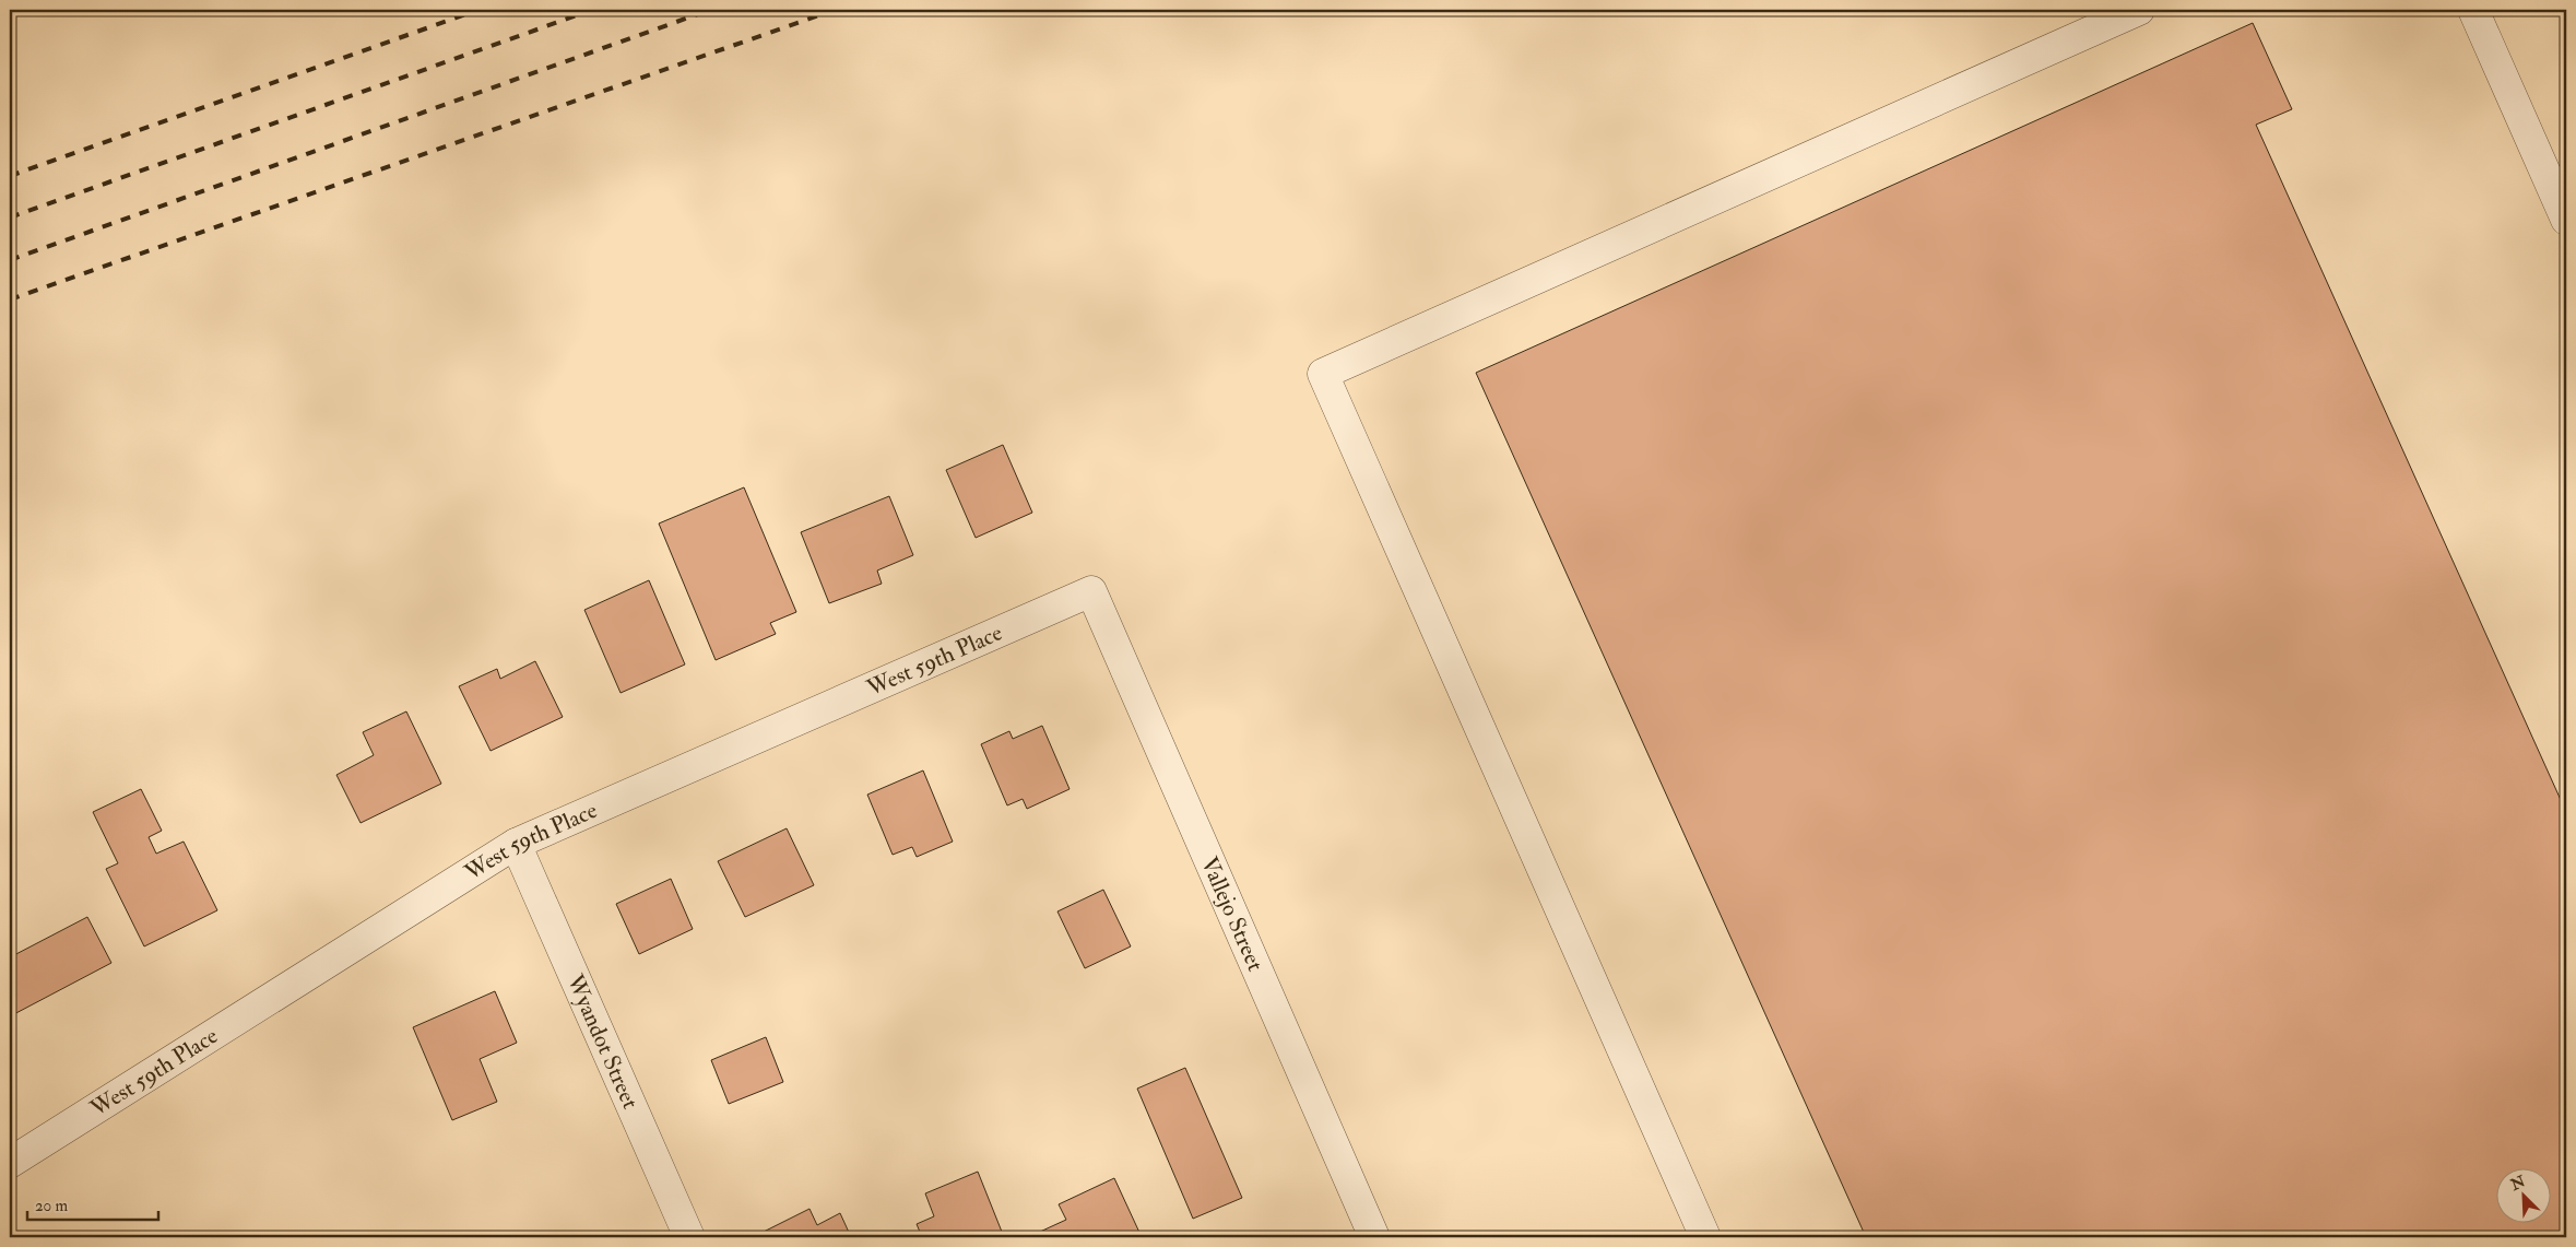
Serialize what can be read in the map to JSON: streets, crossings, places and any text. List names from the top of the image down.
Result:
{
  "streets": {
    "street": ["West 59th Place", "Vallejo Street", "Wyandot Street"]
  },
  "crossings": [
    ["West 59th Place", "Vallejo Street"],
    ["West 59th Place", "Wyandot Street"]
  ],
  "scale_bar": "20 m",
  "north": "top left"
}
